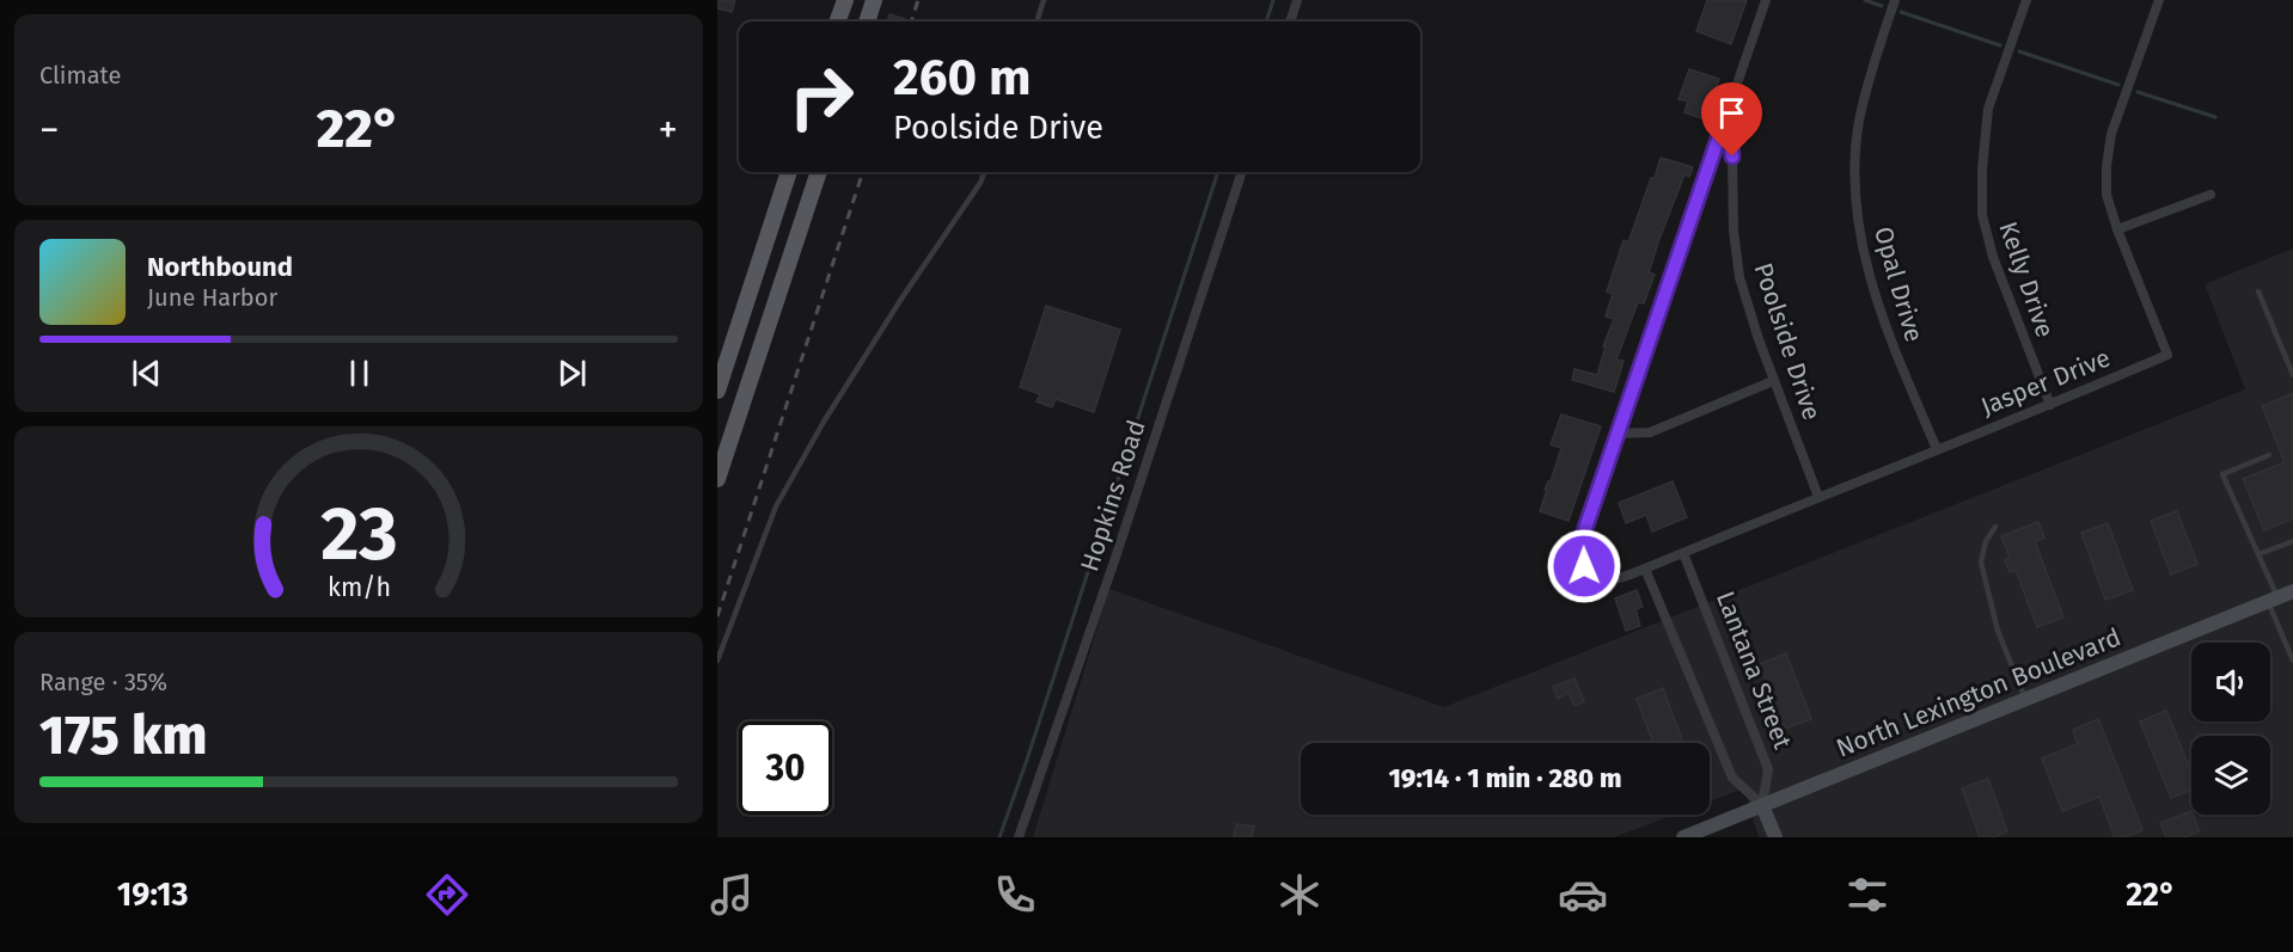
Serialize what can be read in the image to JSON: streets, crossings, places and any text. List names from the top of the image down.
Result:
{
  "streets": {
    "street": [
      "Kelly Drive",
      "Opal Drive",
      "Poolside Drive",
      "Jasper Drive",
      "Hopkins Road",
      "Lantana Street",
      "North Lexington Boulevard"
    ]
  },
  "crossings": [
    ["Kelly Drive", "Jasper Drive"],
    ["Opal Drive", "Jasper Drive"],
    ["Poolside Drive", "Jasper Drive"],
    ["Jasper Drive", "Lantana Street"],
    ["Lantana Street", "North Lexington Boulevard"]
  ],
  "page": {
    "tile": [
      "Climate",
      ["Range · 35%", "175 km"]
    ],
    "turn": ["260 m", "Poolside Drive"],
    "heat": ["−", "22°", "+"],
    "song": ["Northbound", "June Harbor"],
    "limit": "30",
    "trip": "19:14 · 1 min · 280 m",
    "tabs": ["19:13", "22°"],
    "gauge": ["23", "km/h"]
  }
}
